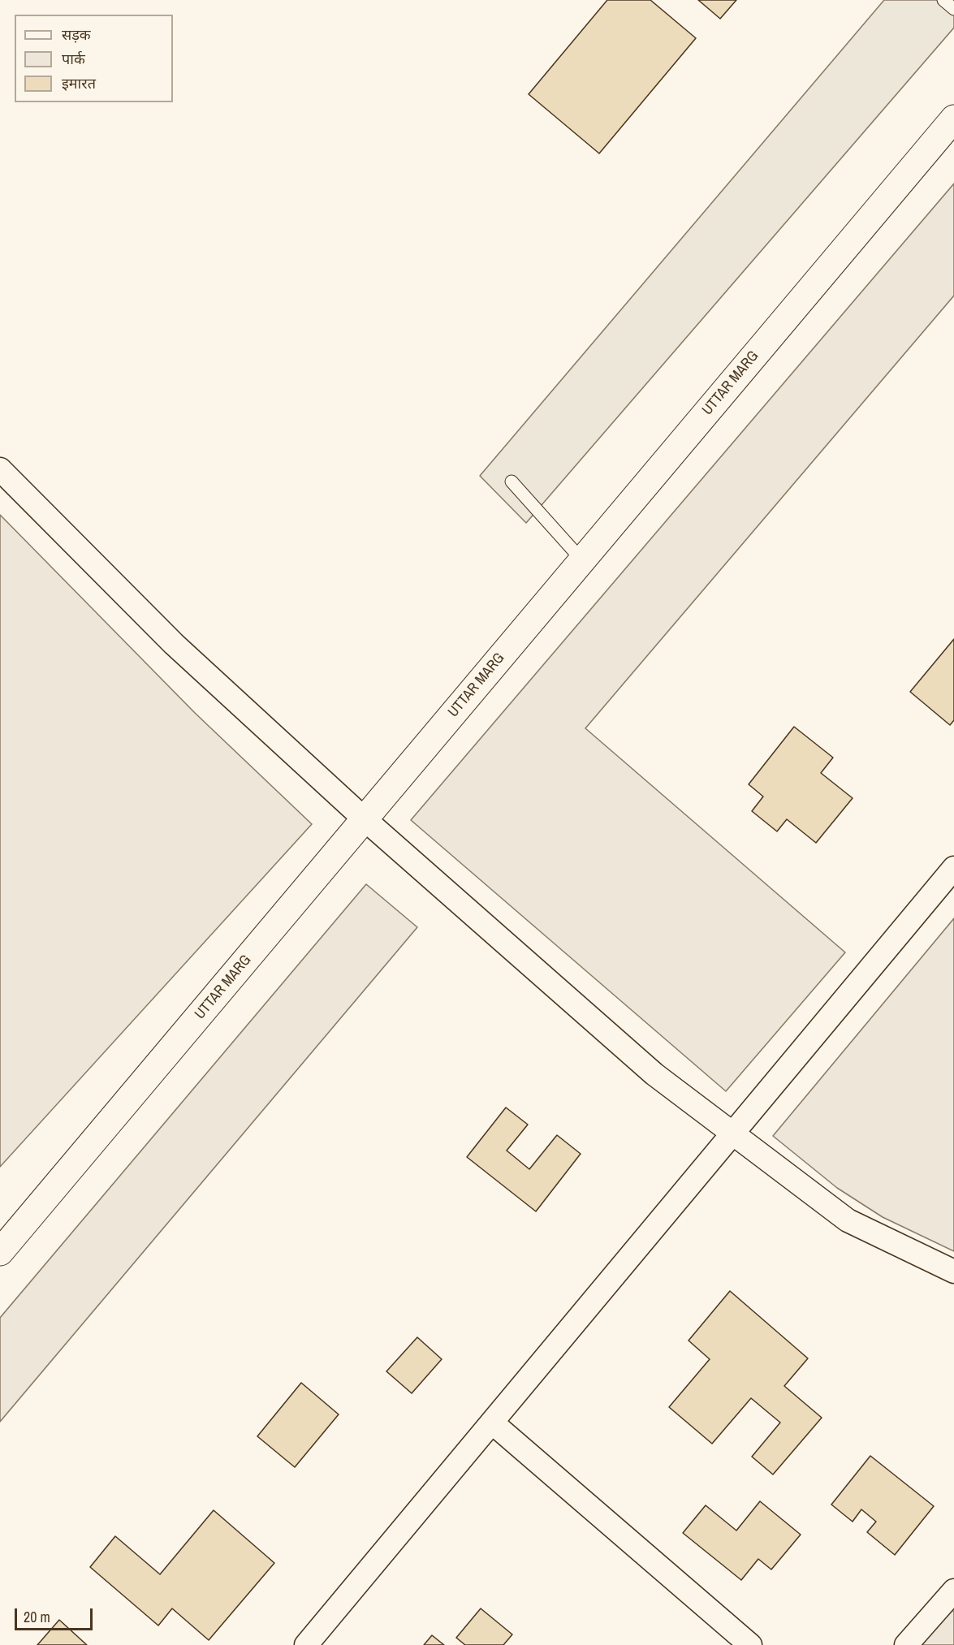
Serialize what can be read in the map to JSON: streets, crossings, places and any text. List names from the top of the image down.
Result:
{
  "streets": {
    "main road": ["UTTAR MARG"]
  },
  "legend": ["सड़क", "पार्क", "इमारत"],
  "scale_bar": "20 m"
}
